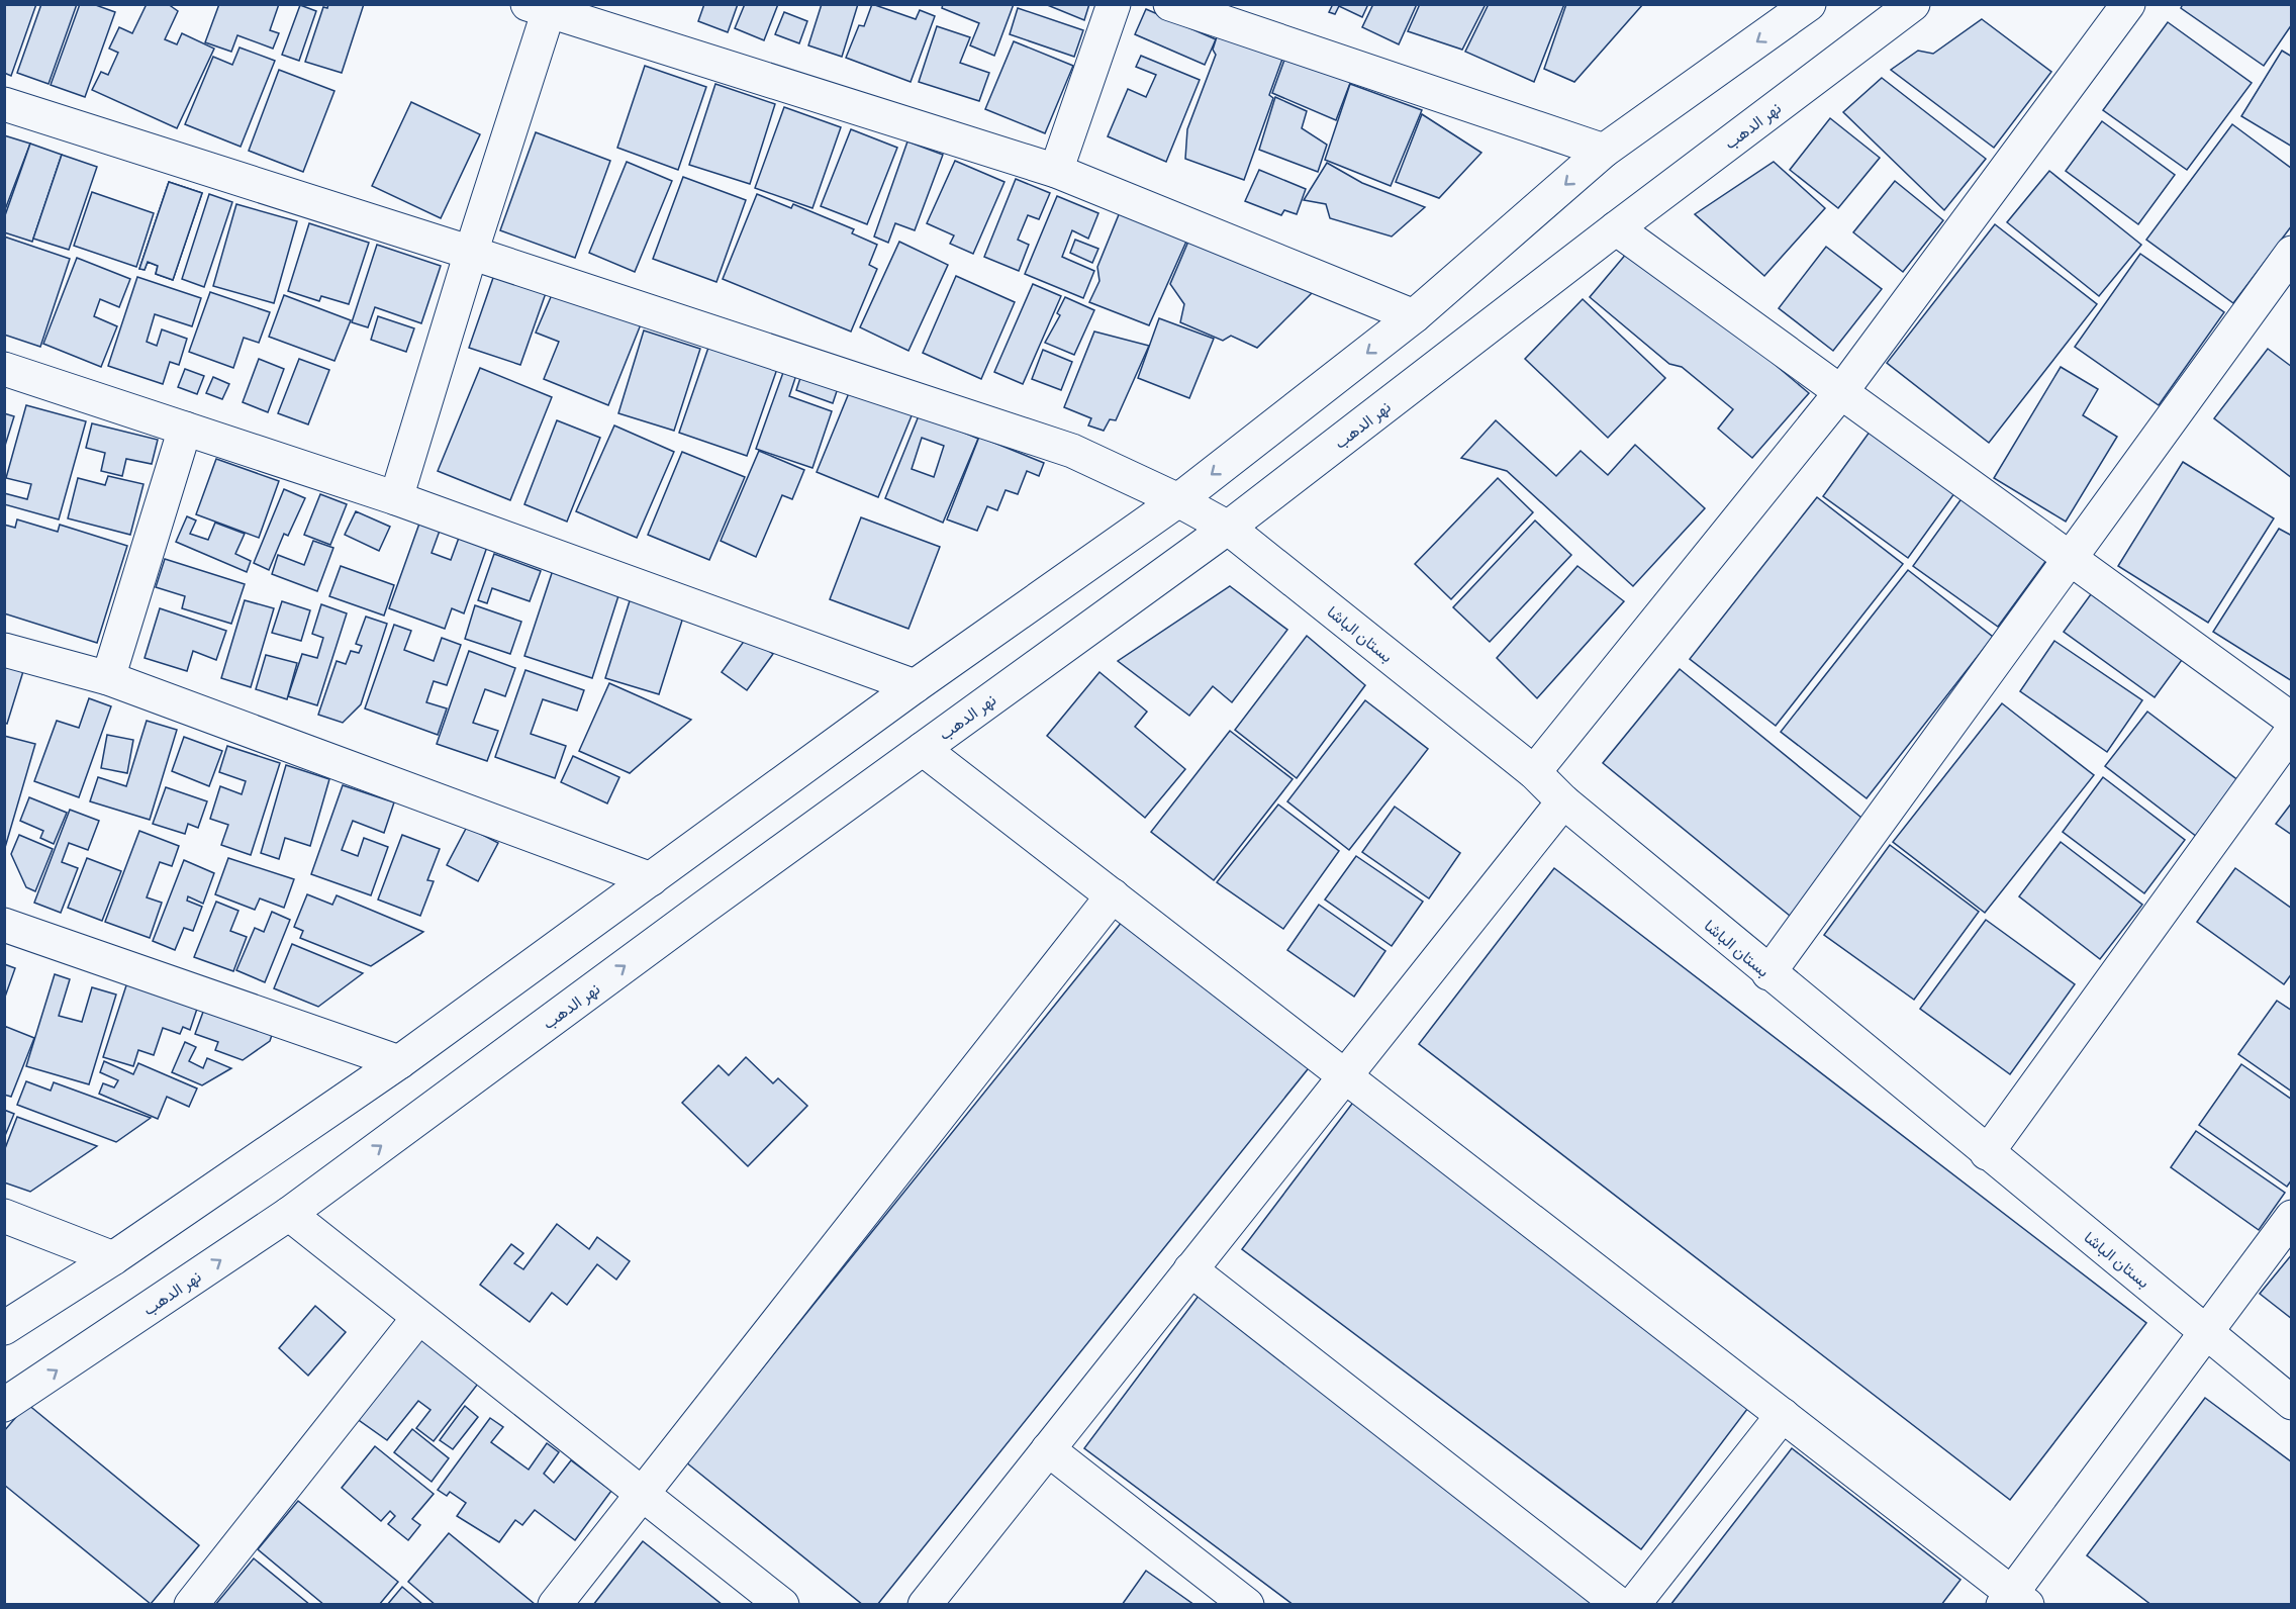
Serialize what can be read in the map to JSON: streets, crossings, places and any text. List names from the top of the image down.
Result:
{
  "streets": {
    "street": ["نهر الدهب", "بستان الباشا"]
  },
  "crossings": [
    ["نهر الدهب", "بستان الباشا"]
  ]
}
